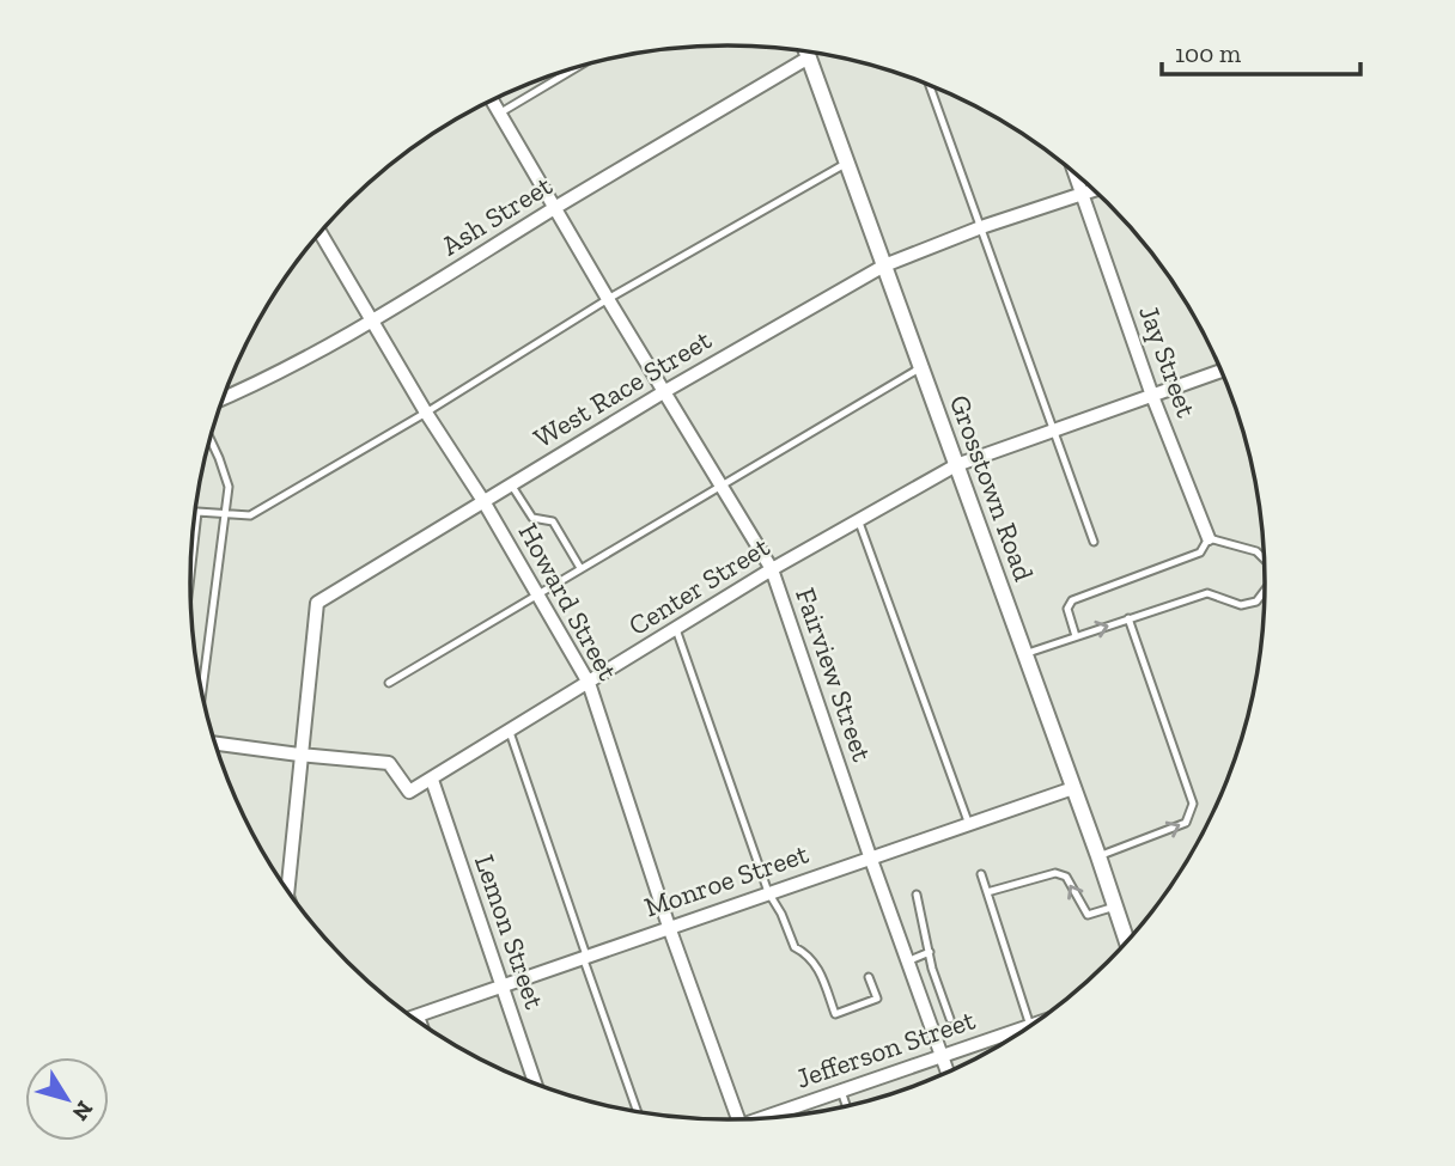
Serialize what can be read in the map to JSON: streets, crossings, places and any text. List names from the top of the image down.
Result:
{
  "streets": {
    "street": [
      "Ash Street",
      "Jay Street",
      "West Race Street",
      "Grosstown Road",
      "Center Street",
      "Howard Street",
      "Fairview Street",
      "Monroe Street",
      "Lemon Street",
      "Jefferson Street"
    ]
  },
  "crossings": [
    ["Ash Street", "Grosstown Road"],
    ["Ash Street", "Howard Street"],
    ["Ash Street", "Fairview Street"],
    ["Jay Street", "West Race Street"],
    ["Jay Street", "Center Street"],
    ["West Race Street", "Grosstown Road"],
    ["West Race Street", "Howard Street"],
    ["West Race Street", "Fairview Street"],
    ["Grosstown Road", "Center Street"],
    ["Grosstown Road", "Monroe Street"],
    ["Center Street", "Howard Street"],
    ["Center Street", "Fairview Street"],
    ["Center Street", "Lemon Street"],
    ["Howard Street", "Monroe Street"],
    ["Fairview Street", "Monroe Street"],
    ["Fairview Street", "Jefferson Street"],
    ["Monroe Street", "Lemon Street"]
  ],
  "scale_bar": "100 m",
  "north": "bottom right"
}
